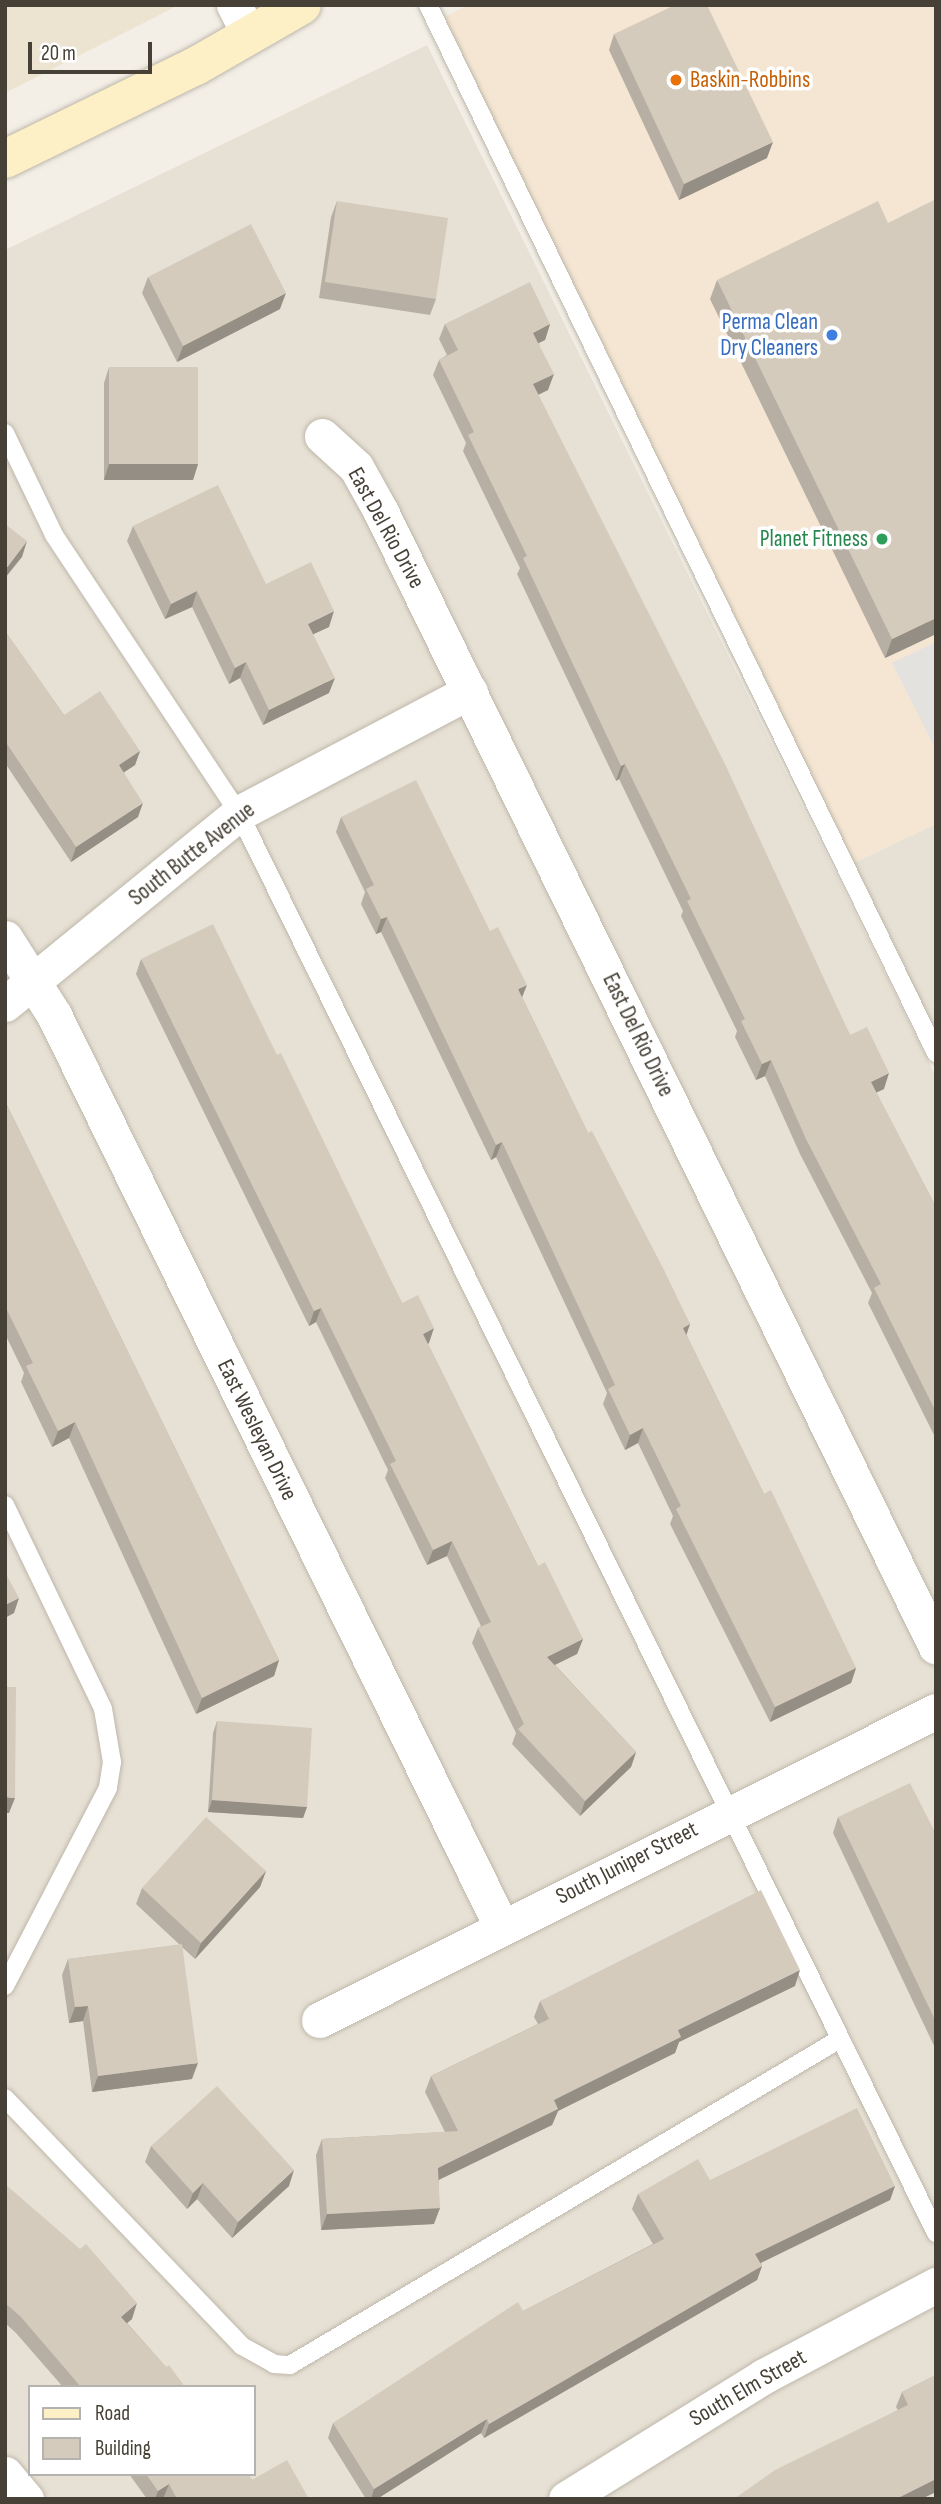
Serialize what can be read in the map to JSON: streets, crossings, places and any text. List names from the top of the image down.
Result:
{
  "streets": {
    "street": [
      "East Del Rio Drive",
      "South Butte Avenue",
      "East Wesleyan Drive",
      "South Juniper Street",
      "South Elm Street"
    ]
  },
  "crossings": [
    ["East Del Rio Drive", "South Butte Avenue"],
    ["South Butte Avenue", "East Wesleyan Drive"],
    ["East Wesleyan Drive", "South Juniper Street"]
  ],
  "places": ["Baskin-Robbins", "Perma Clean Dry Cleaners", "Planet Fitness"],
  "legend": ["Road", "Building"],
  "scale_bar": "20 m"
}
